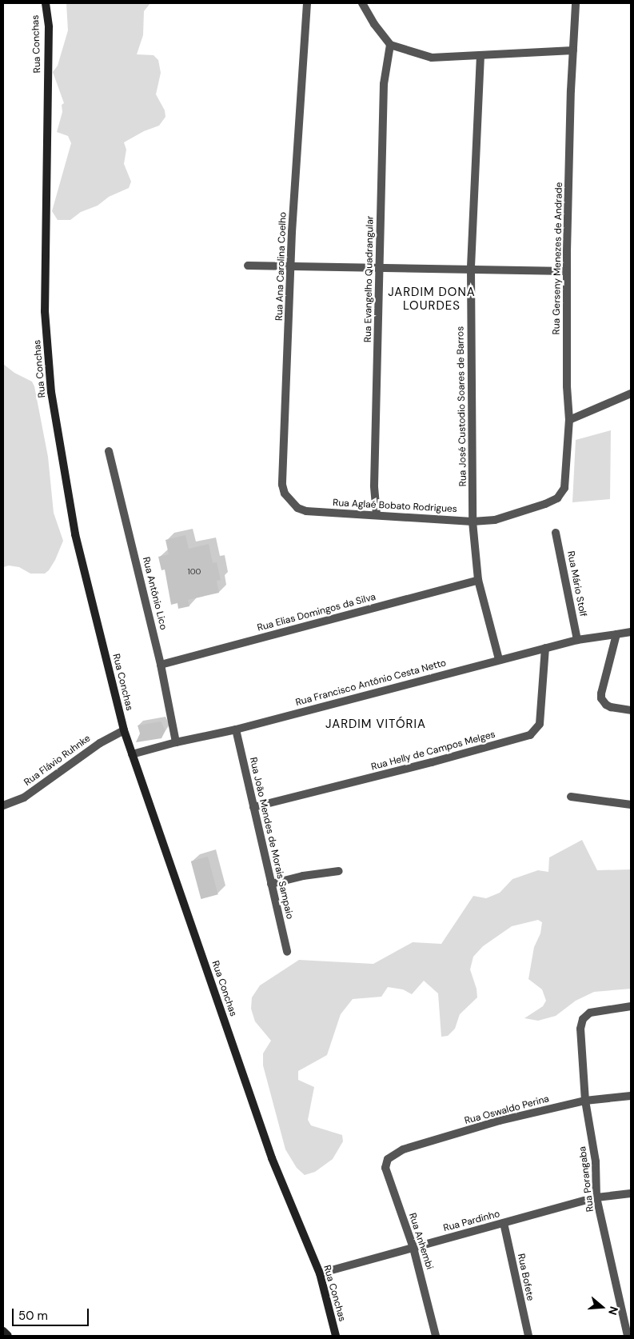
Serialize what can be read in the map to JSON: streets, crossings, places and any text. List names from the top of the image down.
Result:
{
  "streets": {
    "main road": ["Rua Conchas"],
    "street": [
      "Rua Gerseny Menezes de Andrade",
      "Rua Ana Carolina Coelho",
      "Rua Evangelho Quadrangular",
      "Rua José Custodio Soares de Barros",
      "Rua Aglaé Bobato Rodrigues",
      "Rua Mário Stolf",
      "Rua Antônio Lico",
      "Rua Elias Domingos da Silva",
      "Rua Francisco Antônio Cesta Netto",
      "Rua Helly de Campos Melges",
      "Rua Flávio Ruhnke",
      "Rua João Mendes de Morais Sampaio",
      "Rua Oswaldo Perina",
      "Rua Porangaba",
      "Rua Pardinho",
      "Rua Anhembi",
      "Rua Bofete"
    ]
  },
  "crossings": [
    ["Rua Conchas", "Rua Francisco Antônio Cesta Netto"],
    ["Rua Conchas", "Rua Flávio Ruhnke"],
    ["Rua Conchas", "Rua Pardinho"],
    ["Rua Gerseny Menezes de Andrade", "Rua Aglaé Bobato Rodrigues"],
    ["Rua Ana Carolina Coelho", "Rua Aglaé Bobato Rodrigues"],
    ["Rua Evangelho Quadrangular", "Rua Aglaé Bobato Rodrigues"],
    ["Rua José Custodio Soares de Barros", "Rua Aglaé Bobato Rodrigues"],
    ["Rua José Custodio Soares de Barros", "Rua Elias Domingos da Silva"],
    ["Rua José Custodio Soares de Barros", "Rua Francisco Antônio Cesta Netto"],
    ["Rua Mário Stolf", "Rua Francisco Antônio Cesta Netto"],
    ["Rua Antônio Lico", "Rua Elias Domingos da Silva"],
    ["Rua Antônio Lico", "Rua Francisco Antônio Cesta Netto"],
    ["Rua Francisco Antônio Cesta Netto", "Rua Helly de Campos Melges"],
    ["Rua Francisco Antônio Cesta Netto", "Rua João Mendes de Morais Sampaio"],
    ["Rua Helly de Campos Melges", "Rua João Mendes de Morais Sampaio"],
    ["Rua Oswaldo Perina", "Rua Porangaba"],
    ["Rua Oswaldo Perina", "Rua Anhembi"],
    ["Rua Porangaba", "Rua Pardinho"],
    ["Rua Pardinho", "Rua Anhembi"],
    ["Rua Pardinho", "Rua Bofete"]
  ],
  "districts": ["JARDIM DONA LOURDES", "JARDIM VITÓRIA"],
  "house_numbers": ["100"],
  "scale_bar": "50 m",
  "north": "right"
}
